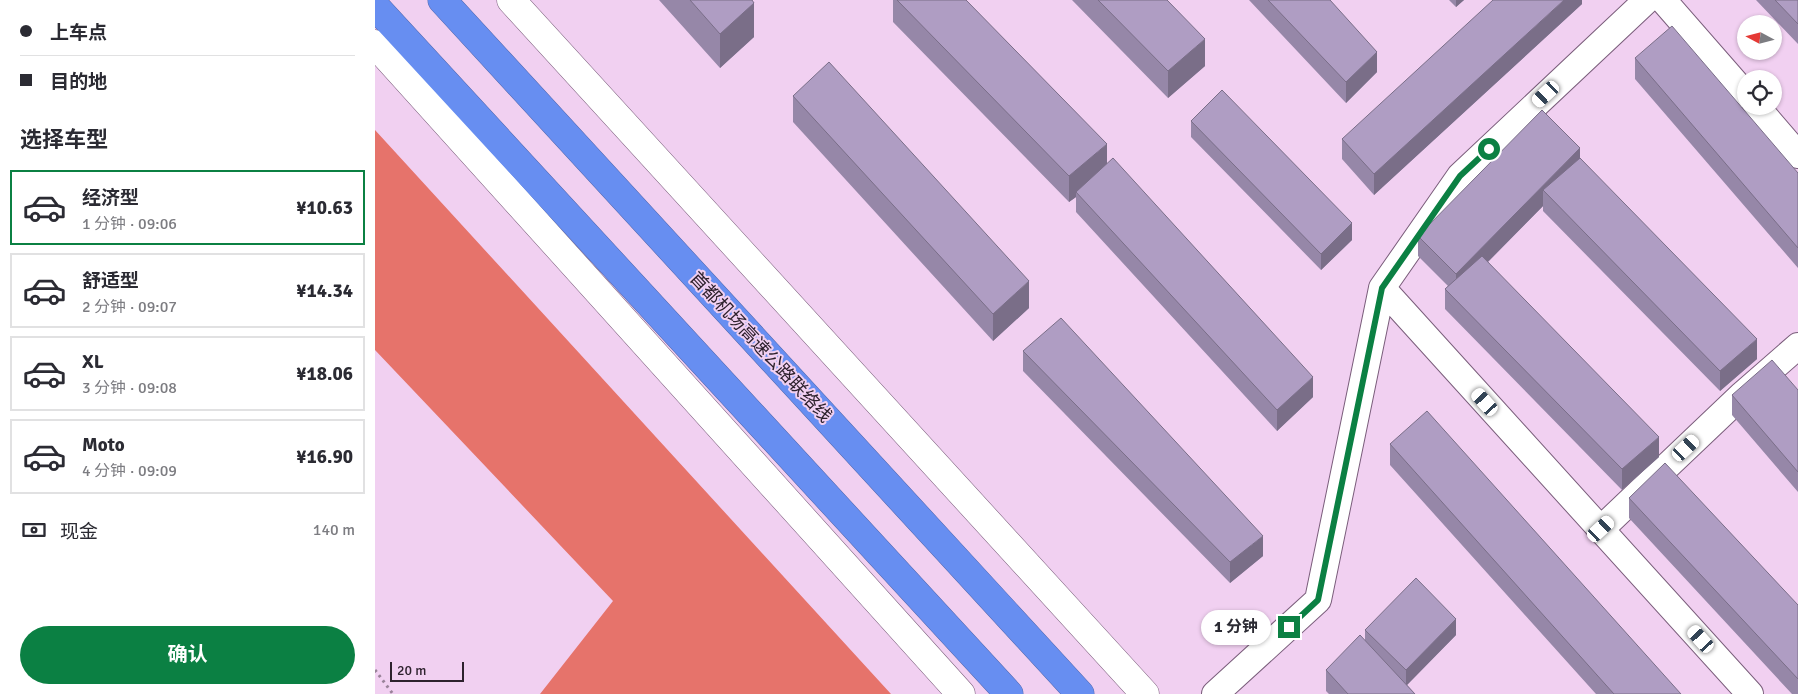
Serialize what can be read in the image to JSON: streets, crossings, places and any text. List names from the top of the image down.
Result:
{
  "streets": {
    "highway": ["首都机场高速公路联络线"]
  },
  "scale_bar": "20 m",
  "north": "left",
  "page": {
    "banner": ["上车点", "目的地"],
    "heading": "选择车型",
    "list": [
      {
        "name": "经济型",
        "note": "1 分钟 · 09:06",
        "value": "¥10.63"
      },
      {
        "name": "舒适型",
        "note": "2 分钟 · 09:07",
        "value": "¥14.34"
      },
      {
        "name": "XL",
        "note": "3 分钟 · 09:08",
        "value": "¥18.06"
      },
      {
        "name": "Moto",
        "note": "4 分钟 · 09:09",
        "value": "¥16.90"
      }
    ],
    "pay": ["现金", "140 m"],
    "bubble": "1 分钟",
    "buttons": "确认",
    "scale": "20 m"
  }
}
